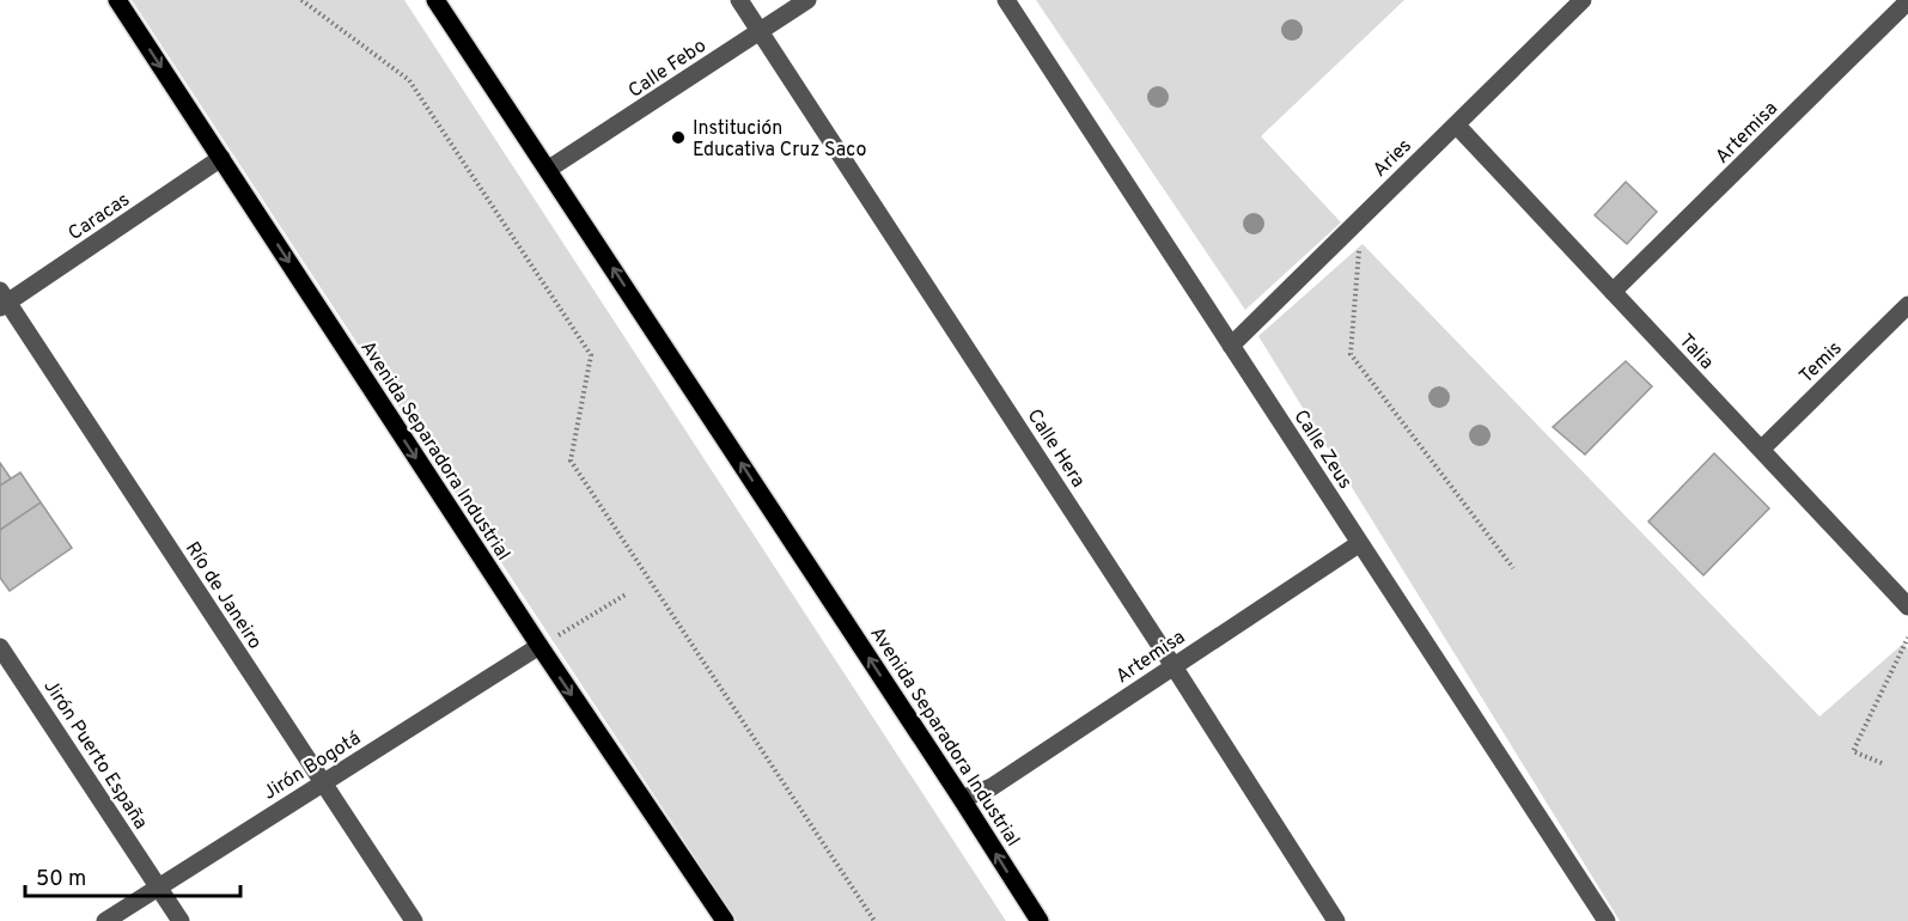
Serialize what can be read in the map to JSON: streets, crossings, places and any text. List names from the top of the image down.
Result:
{
  "streets": {
    "main road": ["Avenida Separadora Industrial"],
    "street": [
      "Calle Febo",
      "Artemisa",
      "Aries",
      "Caracas",
      "Talia",
      "Temis",
      "Calle Hera",
      "Calle Zeus",
      "Río de Janeiro",
      "Jirón Puerto España",
      "Jirón Bogotá"
    ]
  },
  "crossings": [
    ["Calle Febo", "Calle Hera"],
    ["Calle Febo", "Avenida Separadora Industrial"],
    ["Artemisa", "Talia"],
    ["Artemisa", "Calle Hera"],
    ["Artemisa", "Calle Zeus"],
    ["Artemisa", "Avenida Separadora Industrial"],
    ["Aries", "Talia"],
    ["Aries", "Calle Zeus"],
    ["Caracas", "Avenida Separadora Industrial"],
    ["Caracas", "Río de Janeiro"],
    ["Talia", "Temis"],
    ["Avenida Separadora Industrial", "Jirón Bogotá"],
    ["Río de Janeiro", "Jirón Bogotá"],
    ["Jirón Puerto España", "Jirón Bogotá"]
  ],
  "places": ["Institución Educativa Cruz Saco"],
  "scale_bar": "50 m"
}
